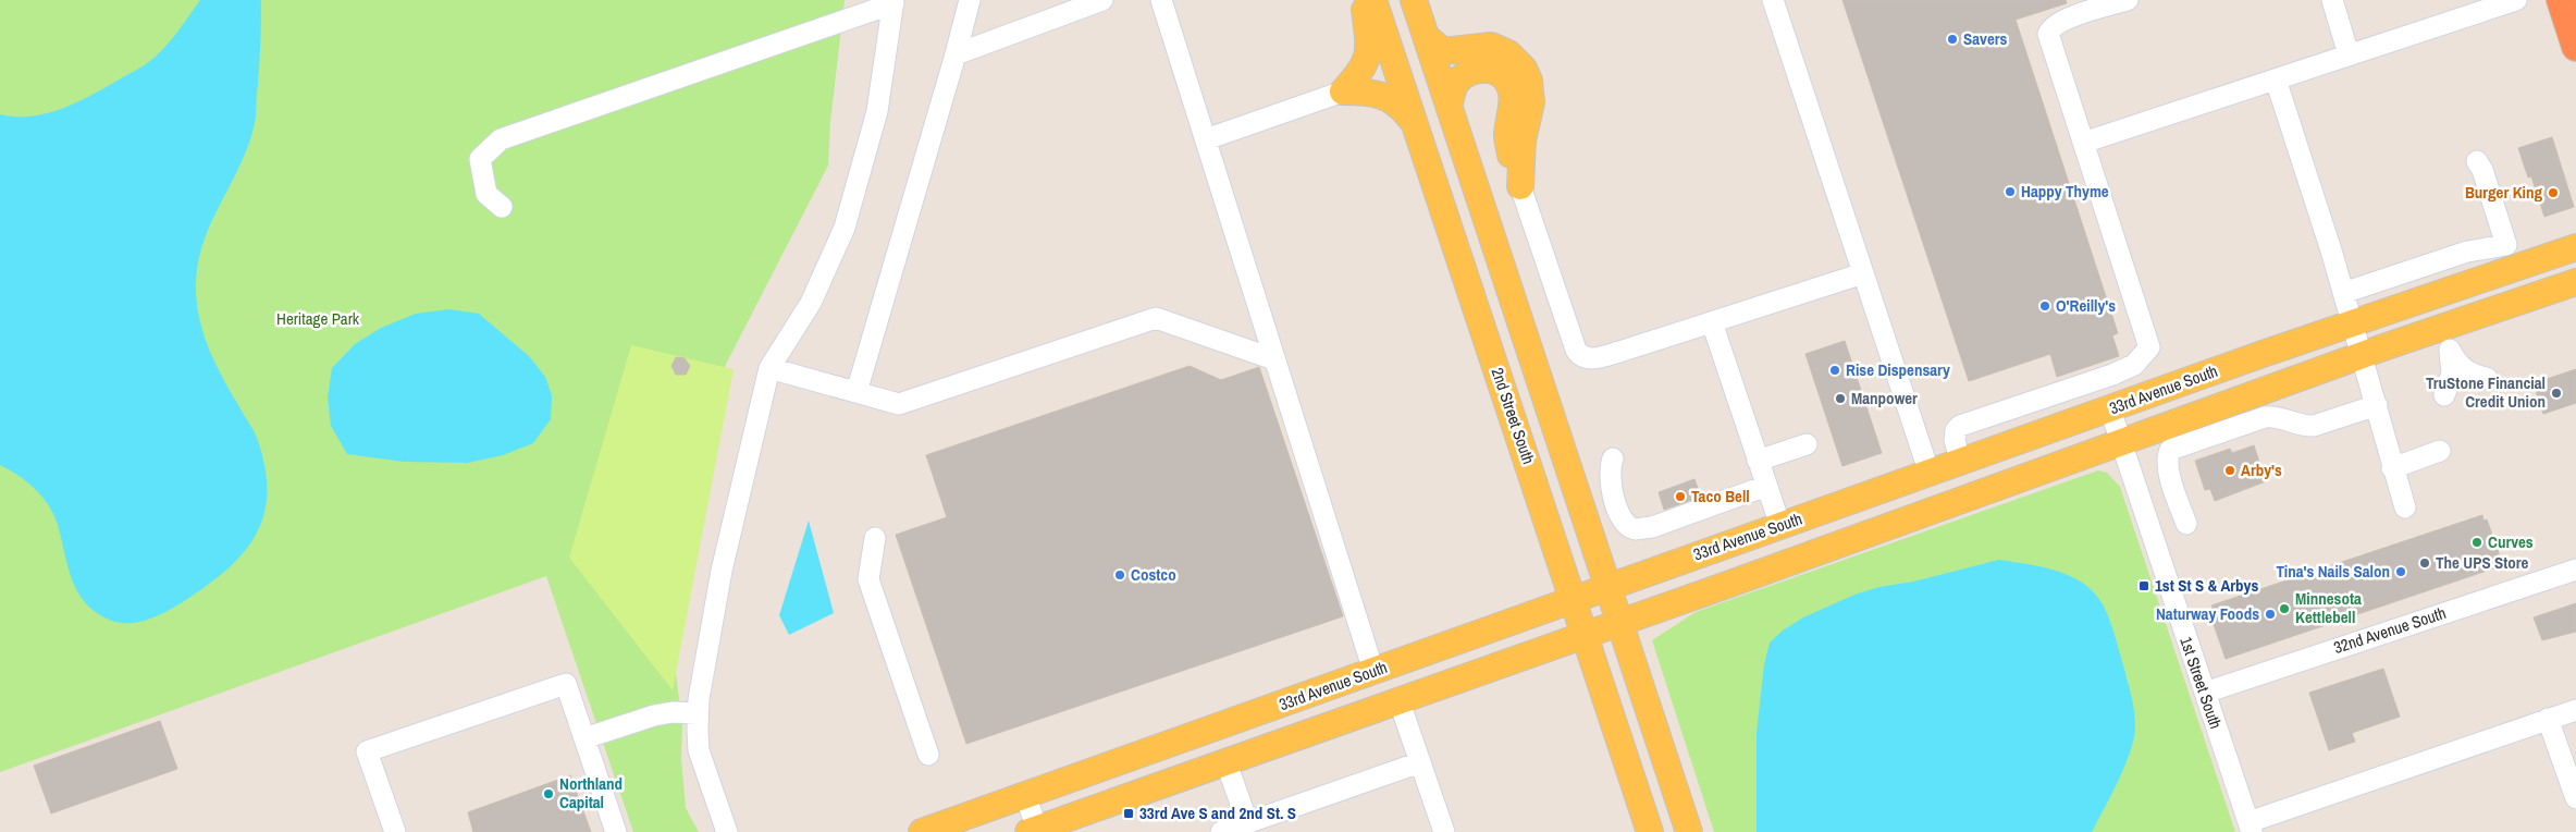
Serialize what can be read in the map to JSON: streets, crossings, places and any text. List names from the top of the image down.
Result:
{
  "streets": {
    "main road": ["33rd Avenue South", "2nd Street South"],
    "street": ["32nd Avenue South", "1st Street South"]
  },
  "crossings": [
    ["33rd Avenue South", "2nd Street South"],
    ["33rd Avenue South", "1st Street South"],
    ["32nd Avenue South", "1st Street South"]
  ],
  "parks": ["Heritage Park"],
  "places": {
    "other": [
      "Savers",
      "Happy Thyme",
      "Burger King",
      "O'Reilly's",
      "Rise Dispensary",
      "TruStone Financial Credit Union",
      "Manpower",
      "Arby's",
      "Taco Bell",
      "Curves",
      "The UPS Store",
      "Tina's Nails Salon",
      "Costco",
      "Minnesota Kettlebell",
      "Naturway Foods",
      "Northland Capital"
    ],
    "transit": ["1st St S & Arbys", "33rd Ave S and 2nd St. S"]
  }
}
